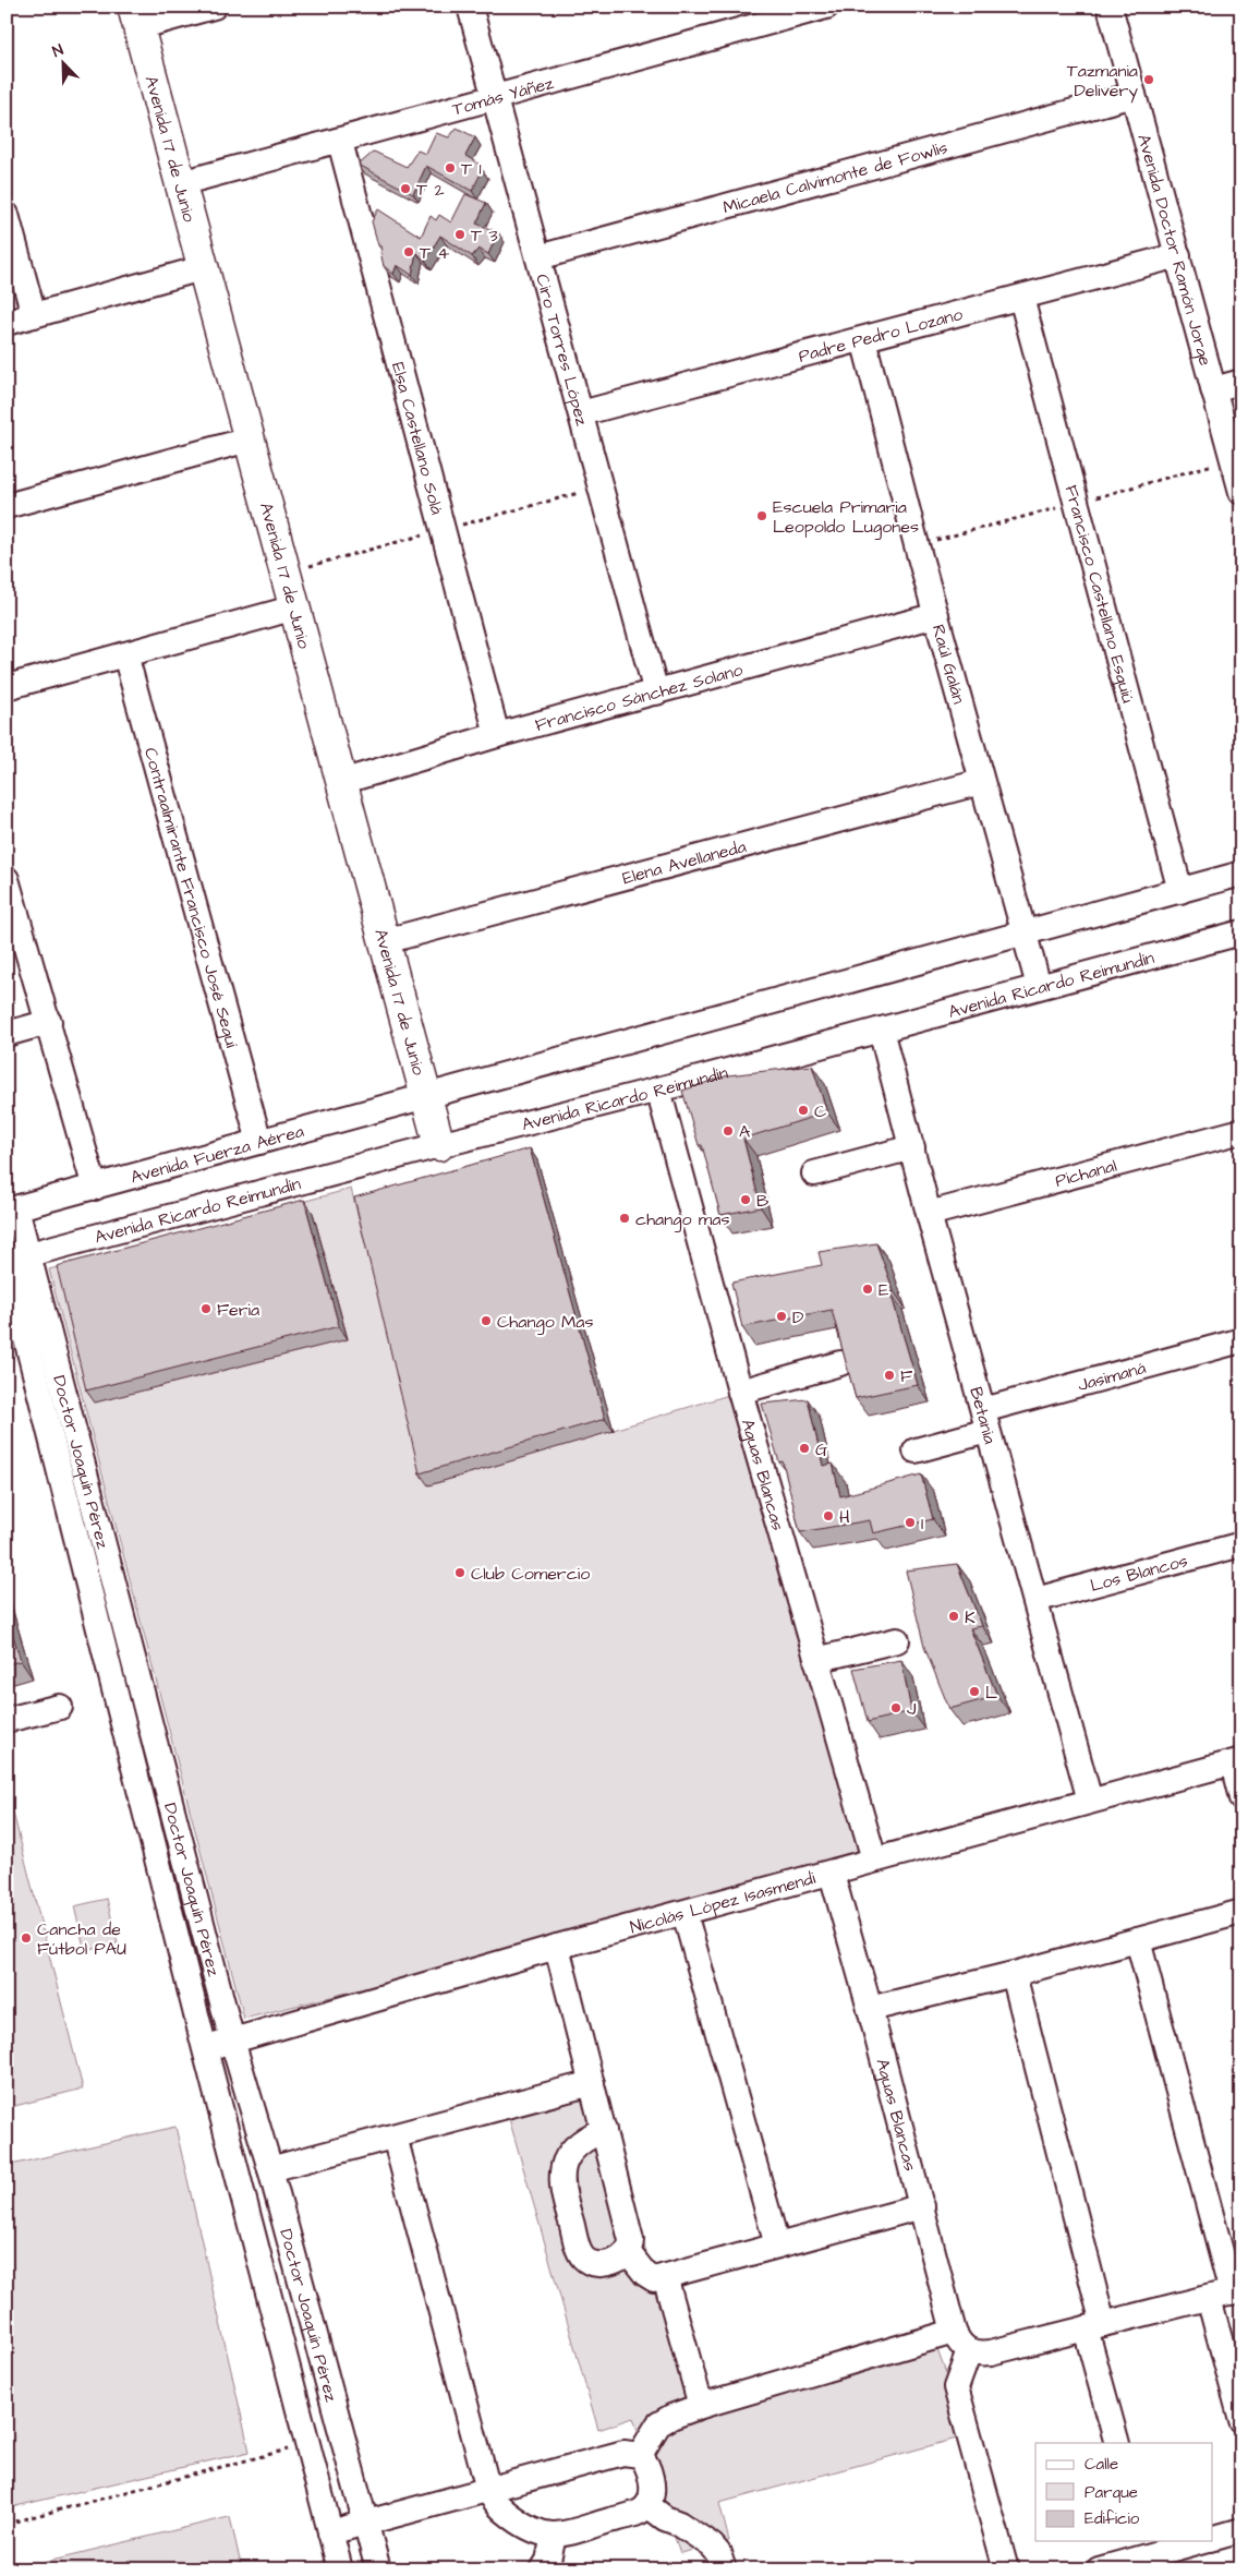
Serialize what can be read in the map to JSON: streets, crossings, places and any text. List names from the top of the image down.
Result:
{
  "streets": {
    "main road": ["Avenida 17 de Junio"],
    "street": [
      "Tomás Yáñez",
      "Micaela Calvimonte de Fowlis",
      "Avenida Doctor Ramón Jorge",
      "Padre Pedro Lozano",
      "Ciro Torres López",
      "Elsa Castellano Solá",
      "Francisco Castellano Esquiú",
      "Raúl Galán",
      "Francisco Sánchez Solano",
      "Elena Avellaneda",
      "Contraalmirante Francisco José Seguí",
      "Avenida Ricardo Reimundín",
      "Avenida Fuerza Aérea",
      "Pichanal",
      "Jasimaná",
      "Betania",
      "Doctor Joaquín Pérez",
      "Aguas Blancas",
      "Los Blancos",
      "Nicolás López Isasmendi"
    ]
  },
  "crossings": [
    ["Tomás Yáñez", "Avenida 17 de Junio"],
    ["Tomás Yáñez", "Ciro Torres López"],
    ["Tomás Yáñez", "Elsa Castellano Solá"],
    ["Avenida 17 de Junio", "Francisco Sánchez Solano"],
    ["Avenida 17 de Junio", "Elena Avellaneda"],
    ["Avenida 17 de Junio", "Avenida Ricardo Reimundín"],
    ["Avenida 17 de Junio", "Avenida Fuerza Aérea"],
    ["Micaela Calvimonte de Fowlis", "Avenida Doctor Ramón Jorge"],
    ["Micaela Calvimonte de Fowlis", "Ciro Torres López"],
    ["Avenida Doctor Ramón Jorge", "Padre Pedro Lozano"],
    ["Padre Pedro Lozano", "Ciro Torres López"],
    ["Padre Pedro Lozano", "Francisco Castellano Esquiú"],
    ["Padre Pedro Lozano", "Raúl Galán"],
    ["Ciro Torres López", "Francisco Sánchez Solano"],
    ["Elsa Castellano Solá", "Francisco Sánchez Solano"],
    ["Raúl Galán", "Francisco Sánchez Solano"],
    ["Raúl Galán", "Elena Avellaneda"],
    ["Raúl Galán", "Avenida Ricardo Reimundín"],
    ["Contraalmirante Francisco José Seguí", "Avenida Fuerza Aérea"],
    ["Avenida Ricardo Reimundín", "Betania"],
    ["Avenida Ricardo Reimundín", "Doctor Joaquín Pérez"],
    ["Avenida Ricardo Reimundín", "Aguas Blancas"],
    ["Avenida Fuerza Aérea", "Doctor Joaquín Pérez"],
    ["Pichanal", "Betania"],
    ["Jasimaná", "Betania"],
    ["Betania", "Los Blancos"],
    ["Betania", "Nicolás López Isasmendi"],
    ["Doctor Joaquín Pérez", "Nicolás López Isasmendi"],
    ["Aguas Blancas", "Nicolás López Isasmendi"]
  ],
  "places": [
    "Tazmania Delivery",
    "T 1",
    "T 2",
    "T 3",
    "T 4",
    "Escuela Primaria Leopoldo Lugones",
    "C",
    "A",
    "B",
    "chango mas",
    "E",
    "Feria",
    "D",
    "Chango Mas",
    "F",
    "G",
    "H",
    "I",
    "Club Comercio",
    "K",
    "L",
    "J",
    "Cancha de Fútbol PAU"
  ],
  "legend": ["Calle", "Parque", "Edificio"],
  "north": "top left"
}
